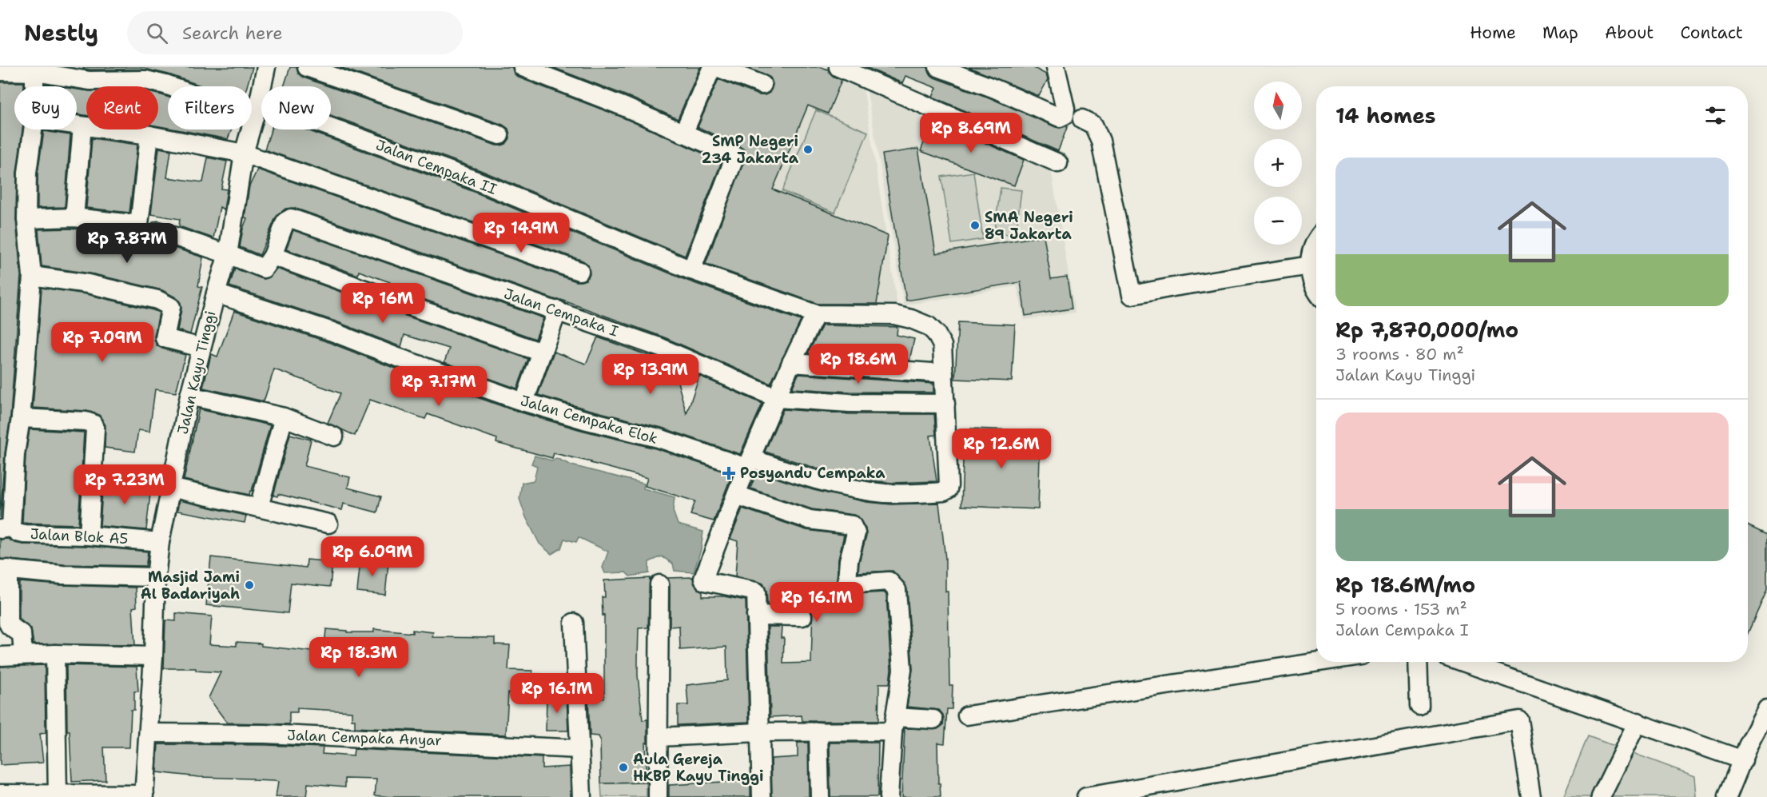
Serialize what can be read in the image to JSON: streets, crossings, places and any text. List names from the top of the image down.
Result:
{
  "streets": {
    "street": [
      "Jalan Cempaka II",
      "Jalan Cempaka I",
      "Jalan Kayu Tinggi",
      "Jalan Cempaka Elok",
      "Jalan Blok A5",
      "Jalan Cempaka Anyar"
    ]
  },
  "crossings": [
    ["Jalan Cempaka II", "Jalan Cempaka I"],
    ["Jalan Cempaka II", "Jalan Kayu Tinggi"],
    ["Jalan Cempaka II", "Jalan Cempaka Elok"],
    ["Jalan Cempaka I", "Jalan Cempaka Elok"],
    ["Jalan Kayu Tinggi", "Jalan Cempaka Elok"],
    ["Jalan Kayu Tinggi", "Jalan Blok A5"],
    ["Jalan Kayu Tinggi", "Jalan Cempaka Anyar"]
  ],
  "places": {
    "other": [
      "SMP Negeri 234 Jakarta",
      "SMA Negeri 89 Jakarta",
      "Masjid Jami Al Badariyah",
      "Aula Gereja HKBP Kayu Tinggi"
    ],
    "health": ["Posyandu Cempaka"]
  },
  "north": "top",
  "page": {
    "header": "Nestly",
    "search": "Search here",
    "nav": [
      "Home",
      "Map",
      "About",
      "Contact"
    ],
    "map_buttons": ["+", "−"],
    "chip": [
      "Buy",
      "Rent",
      "Filters",
      "New"
    ],
    "heading": "14 homes",
    "price": [
      "Rp 8.69M",
      "Rp 14.9M",
      "Rp 7.87M",
      "Rp 16M",
      "Rp 7.09M",
      "Rp 18.6M",
      "Rp 13.9M",
      "Rp 7.17M",
      "Rp 12.6M",
      "Rp 7.23M",
      "Rp 6.09M",
      "Rp 16.1M",
      "Rp 18.3M",
      "Rp 16.1M"
    ],
    "list": [
      {
        "name": "Rp 7,870,000/mo",
        "note": "3 rooms · 80 m² · Jalan Kayu Tinggi"
      },
      {
        "name": "Rp 18.6M/mo",
        "note": "5 rooms · 153 m² · Jalan Cempaka I"
      }
    ]
  }
}
